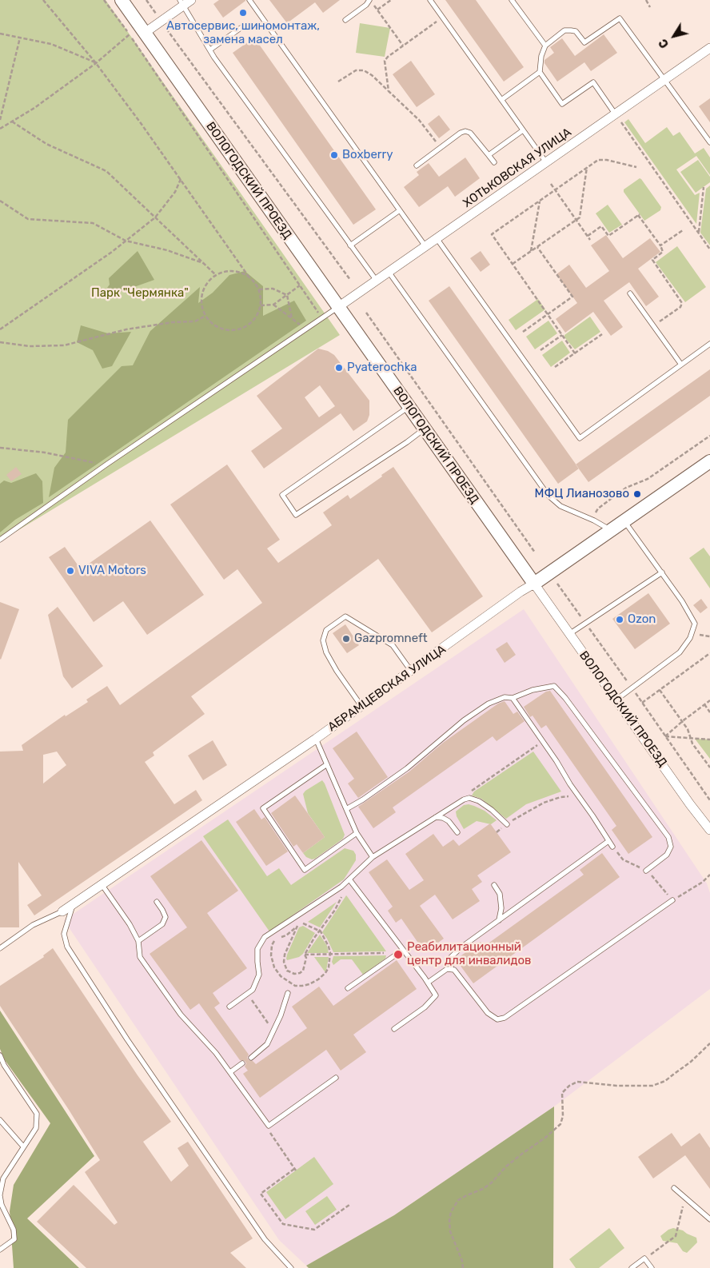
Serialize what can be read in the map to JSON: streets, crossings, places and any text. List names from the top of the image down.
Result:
{
  "streets": {
    "street": ["ХОТЬКОВСКАЯ УЛИЦА", "ВОЛОГОДСКИЙ ПРОЕЗД", "АБРАМЦЕВСКАЯ УЛИЦА"]
  },
  "crossings": [
    ["ХОТЬКОВСКАЯ УЛИЦА", "ВОЛОГОДСКИЙ ПРОЕЗД"],
    ["ВОЛОГОДСКИЙ ПРОЕЗД", "АБРАМЦЕВСКАЯ УЛИЦА"]
  ],
  "parks": ["Парк \"Чермянка\""],
  "places": [
    "Автосервис, шиномонтаж, замена масел",
    "Boxberry",
    "Pyaterochka",
    "МФЦ Лианозово",
    "VIVA Motors",
    "Ozon",
    "Gazpromneft",
    "Реабилитационный центр для инвалидов"
  ],
  "north": "bottom left"
}
